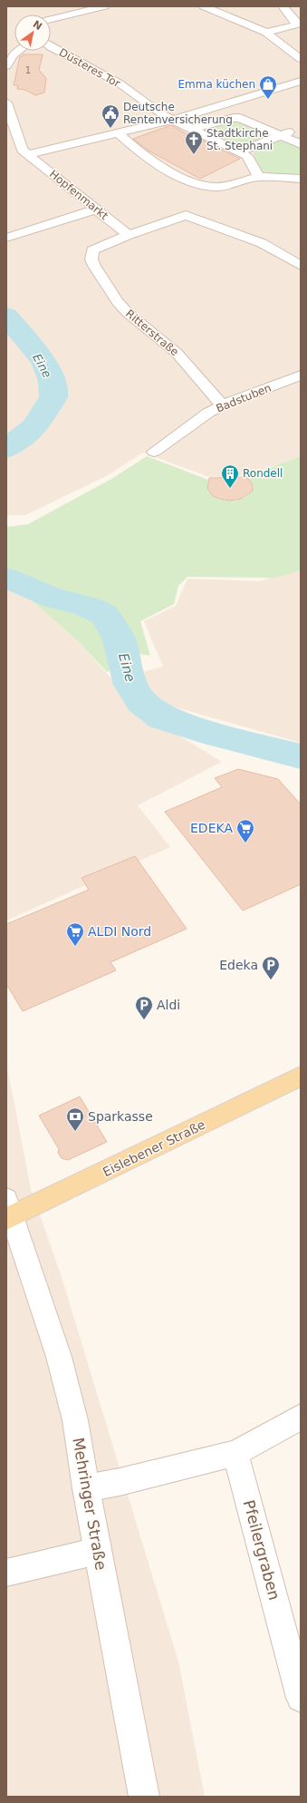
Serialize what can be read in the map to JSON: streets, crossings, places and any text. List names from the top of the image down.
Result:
{
  "streets": {
    "main road": ["Eislebener Straße"],
    "street": [
      "Düsteres Tor",
      "Hopfenmarkt",
      "Ritterstraße",
      "Badstuben",
      "Mehringer Straße",
      "Pfeilergraben"
    ]
  },
  "crossings": [
    ["Hopfenmarkt", "Ritterstraße"],
    ["Ritterstraße", "Badstuben"],
    ["Eislebener Straße", "Mehringer Straße"]
  ],
  "water": ["Eine"],
  "places": {
    "shop": ["Emma küchen"],
    "public building": ["Deutsche Rentenversicherung"],
    "church": ["Stadtkirche St. Stephani"],
    "building": ["Rondell"],
    "supermarket": ["EDEKA", "ALDI Nord"],
    "parking": ["Edeka", "Aldi"],
    "bank": ["Sparkasse"]
  },
  "house_numbers": ["1"],
  "north": "top right"
}
